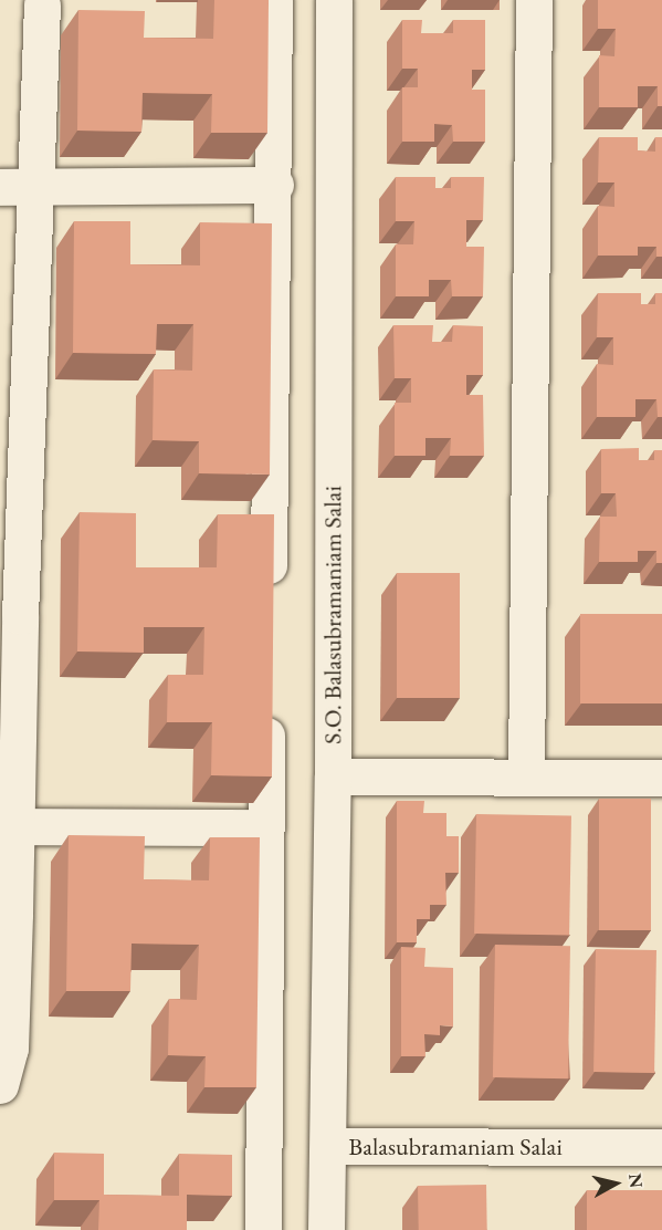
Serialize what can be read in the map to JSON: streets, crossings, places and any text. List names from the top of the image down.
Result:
{
  "streets": {
    "street": ["S.O. Balasubramaniam Salai", "Balasubramaniam Salai"]
  },
  "crossings": [
    ["S.O. Balasubramaniam Salai", "Balasubramaniam Salai"]
  ],
  "north": "right"
}
